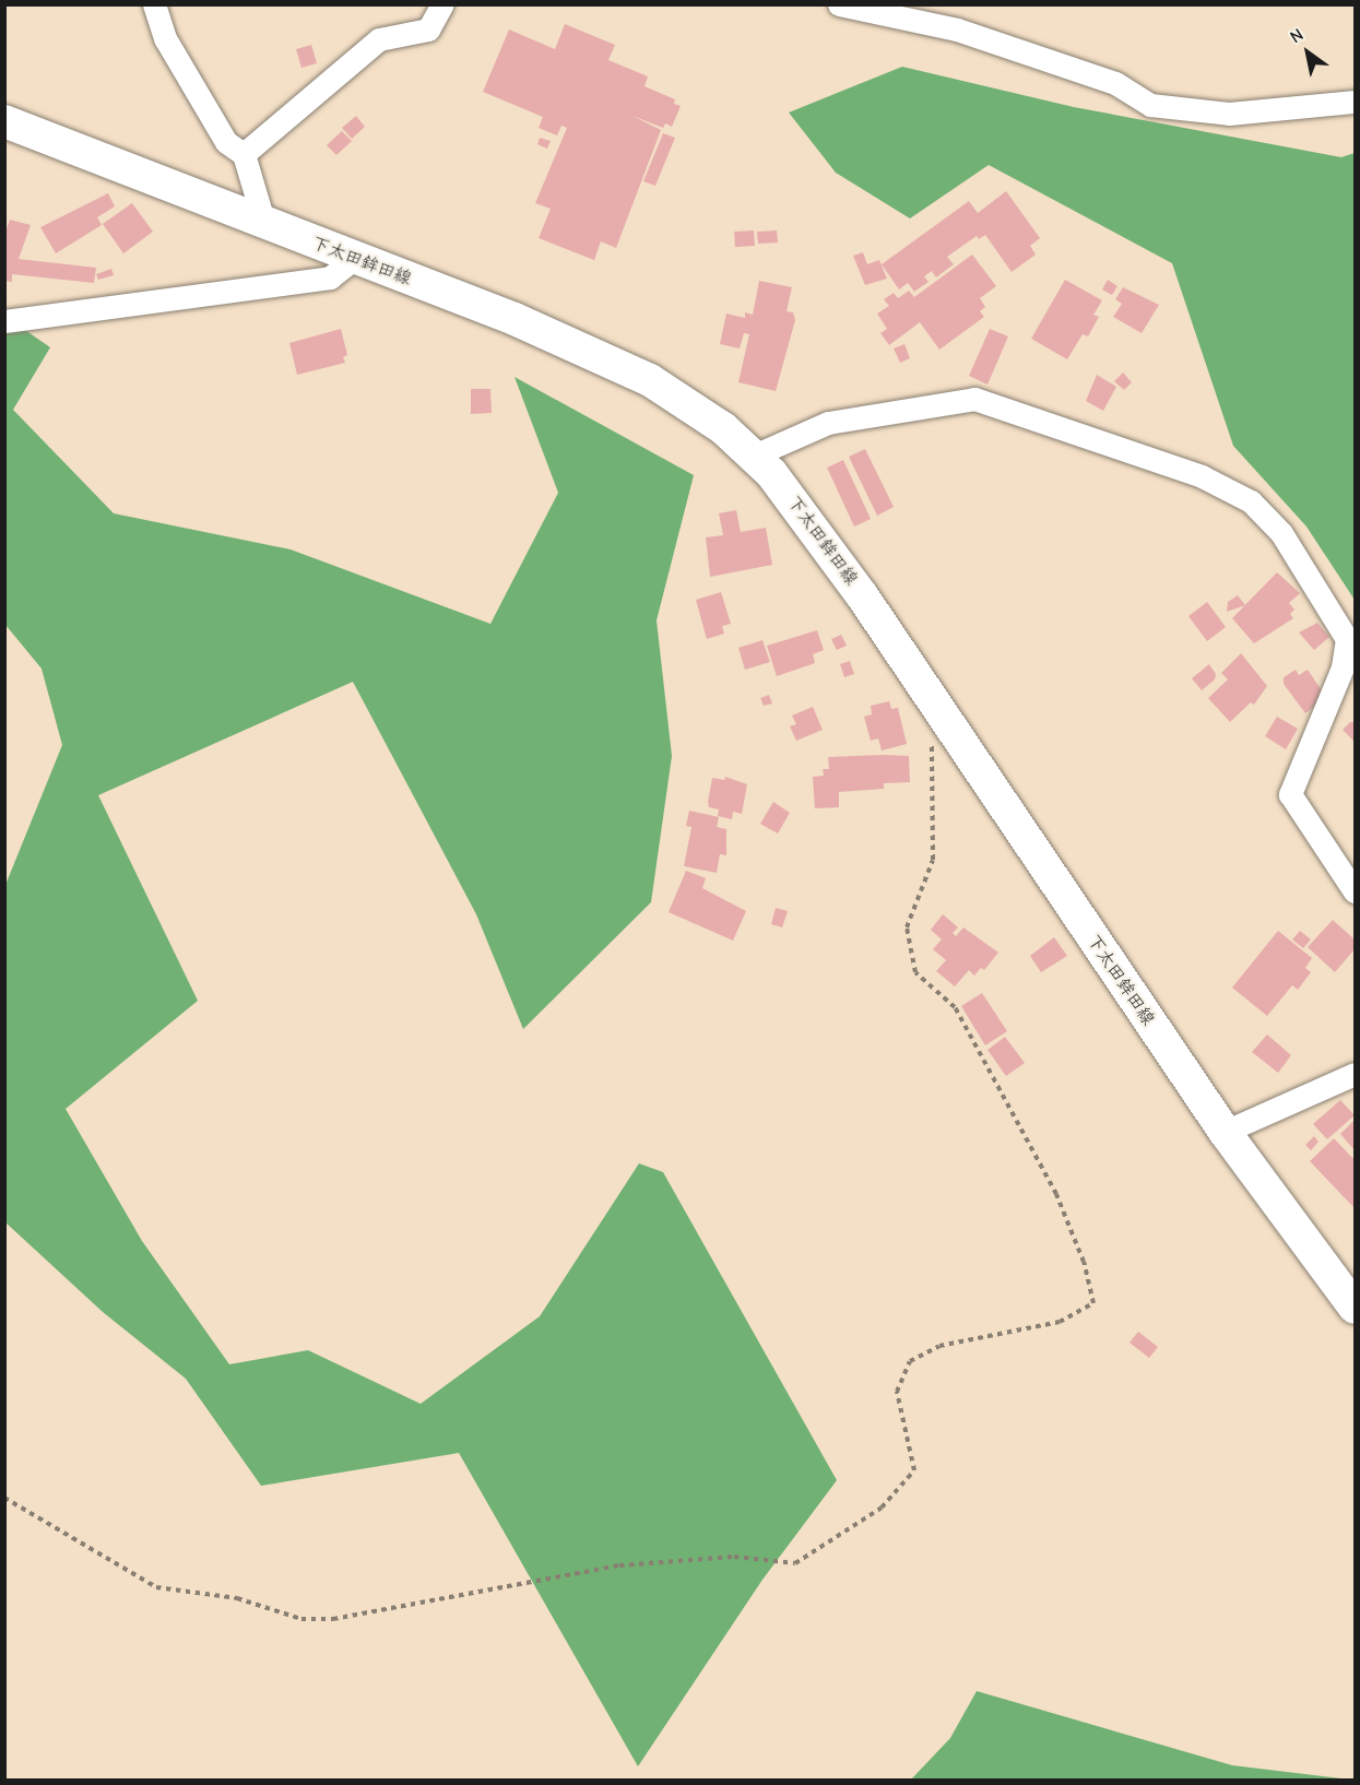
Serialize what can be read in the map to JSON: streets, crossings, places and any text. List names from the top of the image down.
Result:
{
  "streets": {
    "main road": ["下太田鉾田線"]
  },
  "north": "top left"
}
